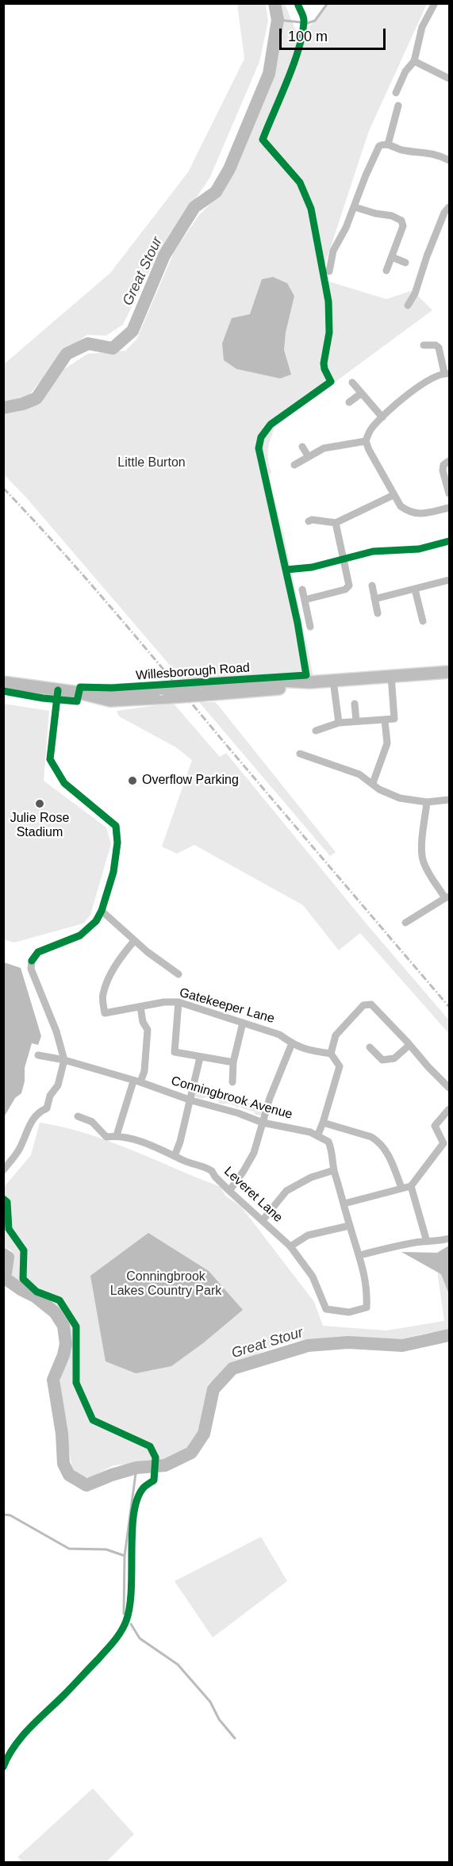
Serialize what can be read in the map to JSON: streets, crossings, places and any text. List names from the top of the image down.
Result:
{
  "streets": {
    "main road": ["Willesborough Road"],
    "street": ["Gatekeeper Lane", "Conningbrook Avenue", "Leveret Lane"]
  },
  "crossings": [
    ["Conningbrook Avenue", "Leveret Lane"]
  ],
  "water": ["Great Stour"],
  "parks": ["Little Burton", "Conningbrook Lakes Country Park"],
  "places": ["Overflow Parking", "Julie Rose Stadium"],
  "scale_bar": "100 m"
}
